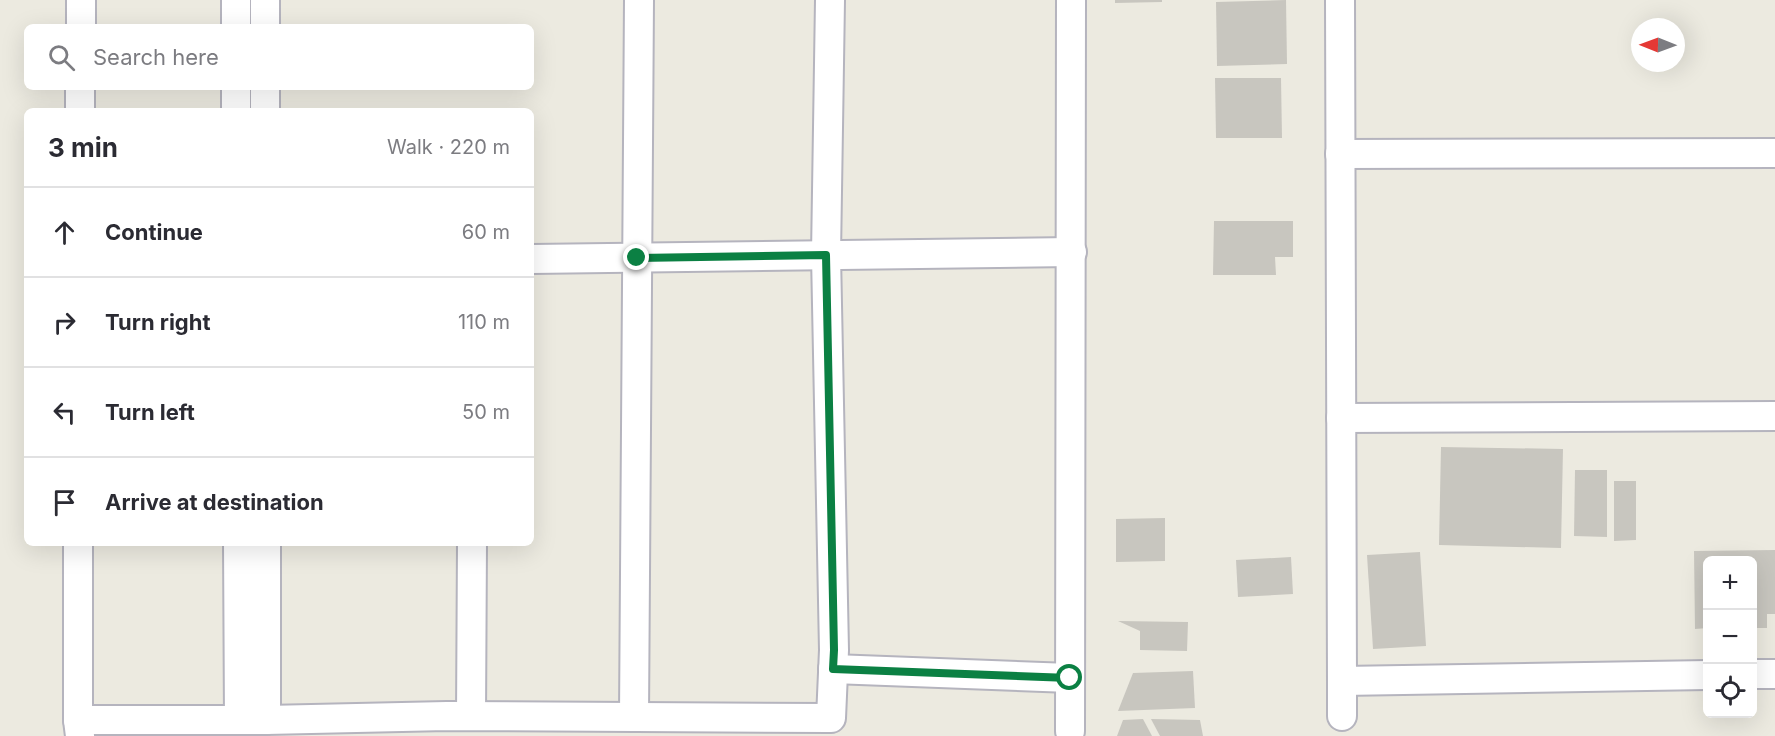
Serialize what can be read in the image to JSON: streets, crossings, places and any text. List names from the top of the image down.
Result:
{
  "north": "left",
  "page": {
    "search": "Search here",
    "heading": ["3 min", "Walk · 220 m"],
    "list": [
      ["Continue", "60 m"],
      ["Turn right", "110 m"],
      ["Turn left", "50 m"],
      "Arrive at destination"
    ],
    "map_buttons": ["+", "−"]
  }
}
